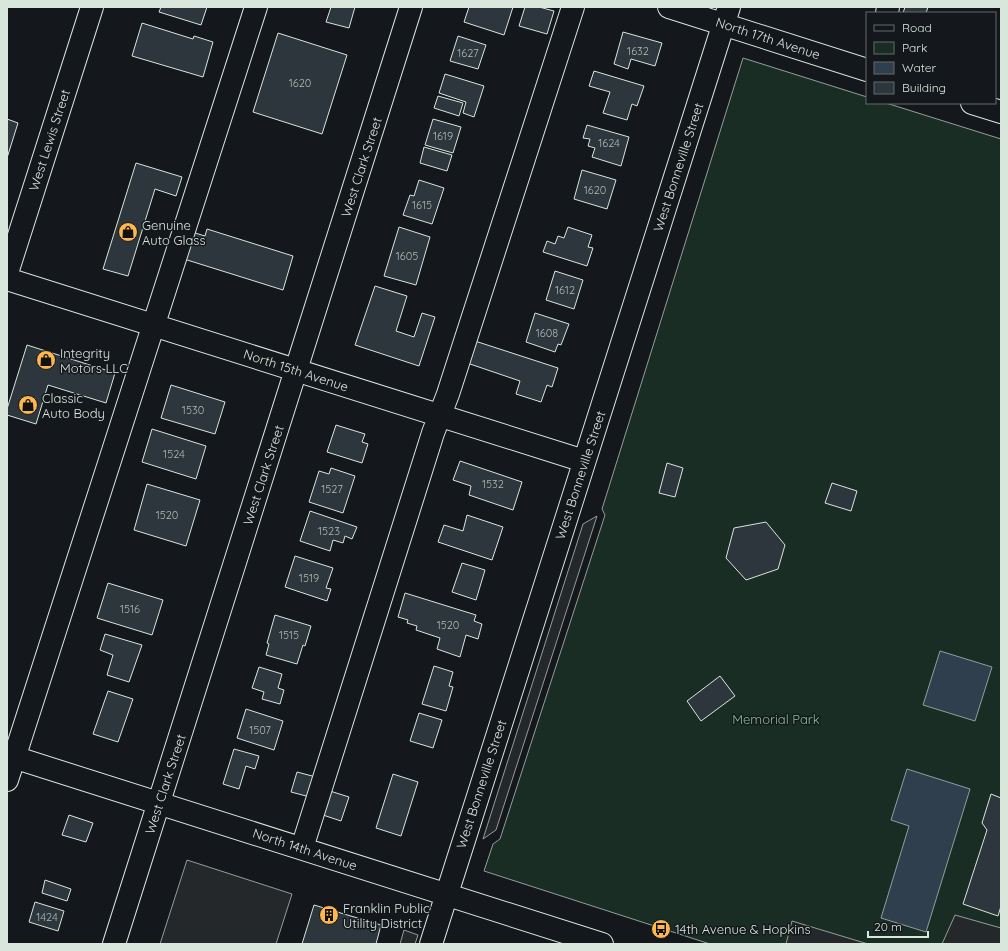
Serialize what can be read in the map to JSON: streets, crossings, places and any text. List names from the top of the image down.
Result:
{
  "streets": {
    "street": [
      "North 17th Avenue",
      "West Lewis Street",
      "West Clark Street",
      "West Bonneville Street",
      "North 15th Avenue",
      "North 14th Avenue"
    ]
  },
  "crossings": [
    ["North 17th Avenue", "West Bonneville Street"],
    ["West Clark Street", "North 15th Avenue"],
    ["West Clark Street", "North 14th Avenue"],
    ["West Bonneville Street", "North 15th Avenue"],
    ["West Bonneville Street", "North 14th Avenue"]
  ],
  "parks": ["Memorial Park"],
  "places": {
    "shop": ["Genuine Auto Glass", "Integrity Motors LLC", "Classic Auto Body"],
    "building": ["Franklin Public Utility District"],
    "bus stop": ["14th Avenue & Hopkins"]
  },
  "house_numbers": [
    "1632",
    "1627",
    "1620",
    "1619",
    "1624",
    "1620",
    "1615",
    "1605",
    "1612",
    "1608",
    "1530",
    "1524",
    "1532",
    "1527",
    "1520",
    "1523",
    "1519",
    "1516",
    "1520",
    "1515",
    "1507",
    "1424"
  ],
  "legend": [
    "Road",
    "Park",
    "Water",
    "Building"
  ],
  "scale_bar": "20 m"
}
